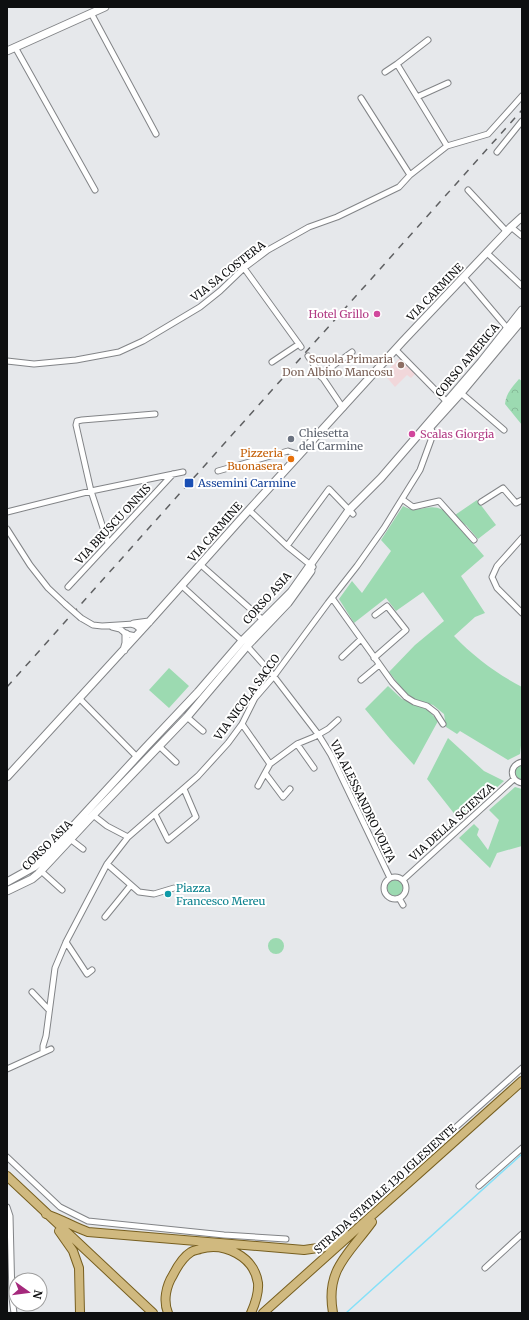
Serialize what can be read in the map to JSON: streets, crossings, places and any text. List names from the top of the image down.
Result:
{
  "streets": {
    "main road": ["STRADA STATALE 130 IGLESIENTE"],
    "street": [
      "VIA SA COSTERA",
      "VIA CARMINE",
      "CORSO AMERICA",
      "VIA BRUSCU ONNIS",
      "CORSO ASIA",
      "VIA NICOLA SACCO",
      "VIA ALESSANDRO VOLTA",
      "VIA DELLA SCIENZA"
    ]
  },
  "crossings": [
    ["VIA CARMINE", "VIA ALESSANDRO VOLTA"],
    ["CORSO AMERICA", "CORSO ASIA"],
    ["CORSO AMERICA", "VIA NICOLA SACCO"],
    ["CORSO ASIA", "VIA ALESSANDRO VOLTA"],
    ["VIA NICOLA SACCO", "VIA ALESSANDRO VOLTA"],
    ["VIA ALESSANDRO VOLTA", "VIA DELLA SCIENZA"]
  ],
  "places": {
    "other": [
      "Hotel Grillo",
      "Scuola Primaria Don Albino Mancosu",
      "Scalas Giorgia",
      "Chiesetta del Carmine",
      "Pizzeria Buonasera",
      "Piazza Francesco Mereu"
    ],
    "transit": ["Assemini Carmine"]
  },
  "north": "right"
}
